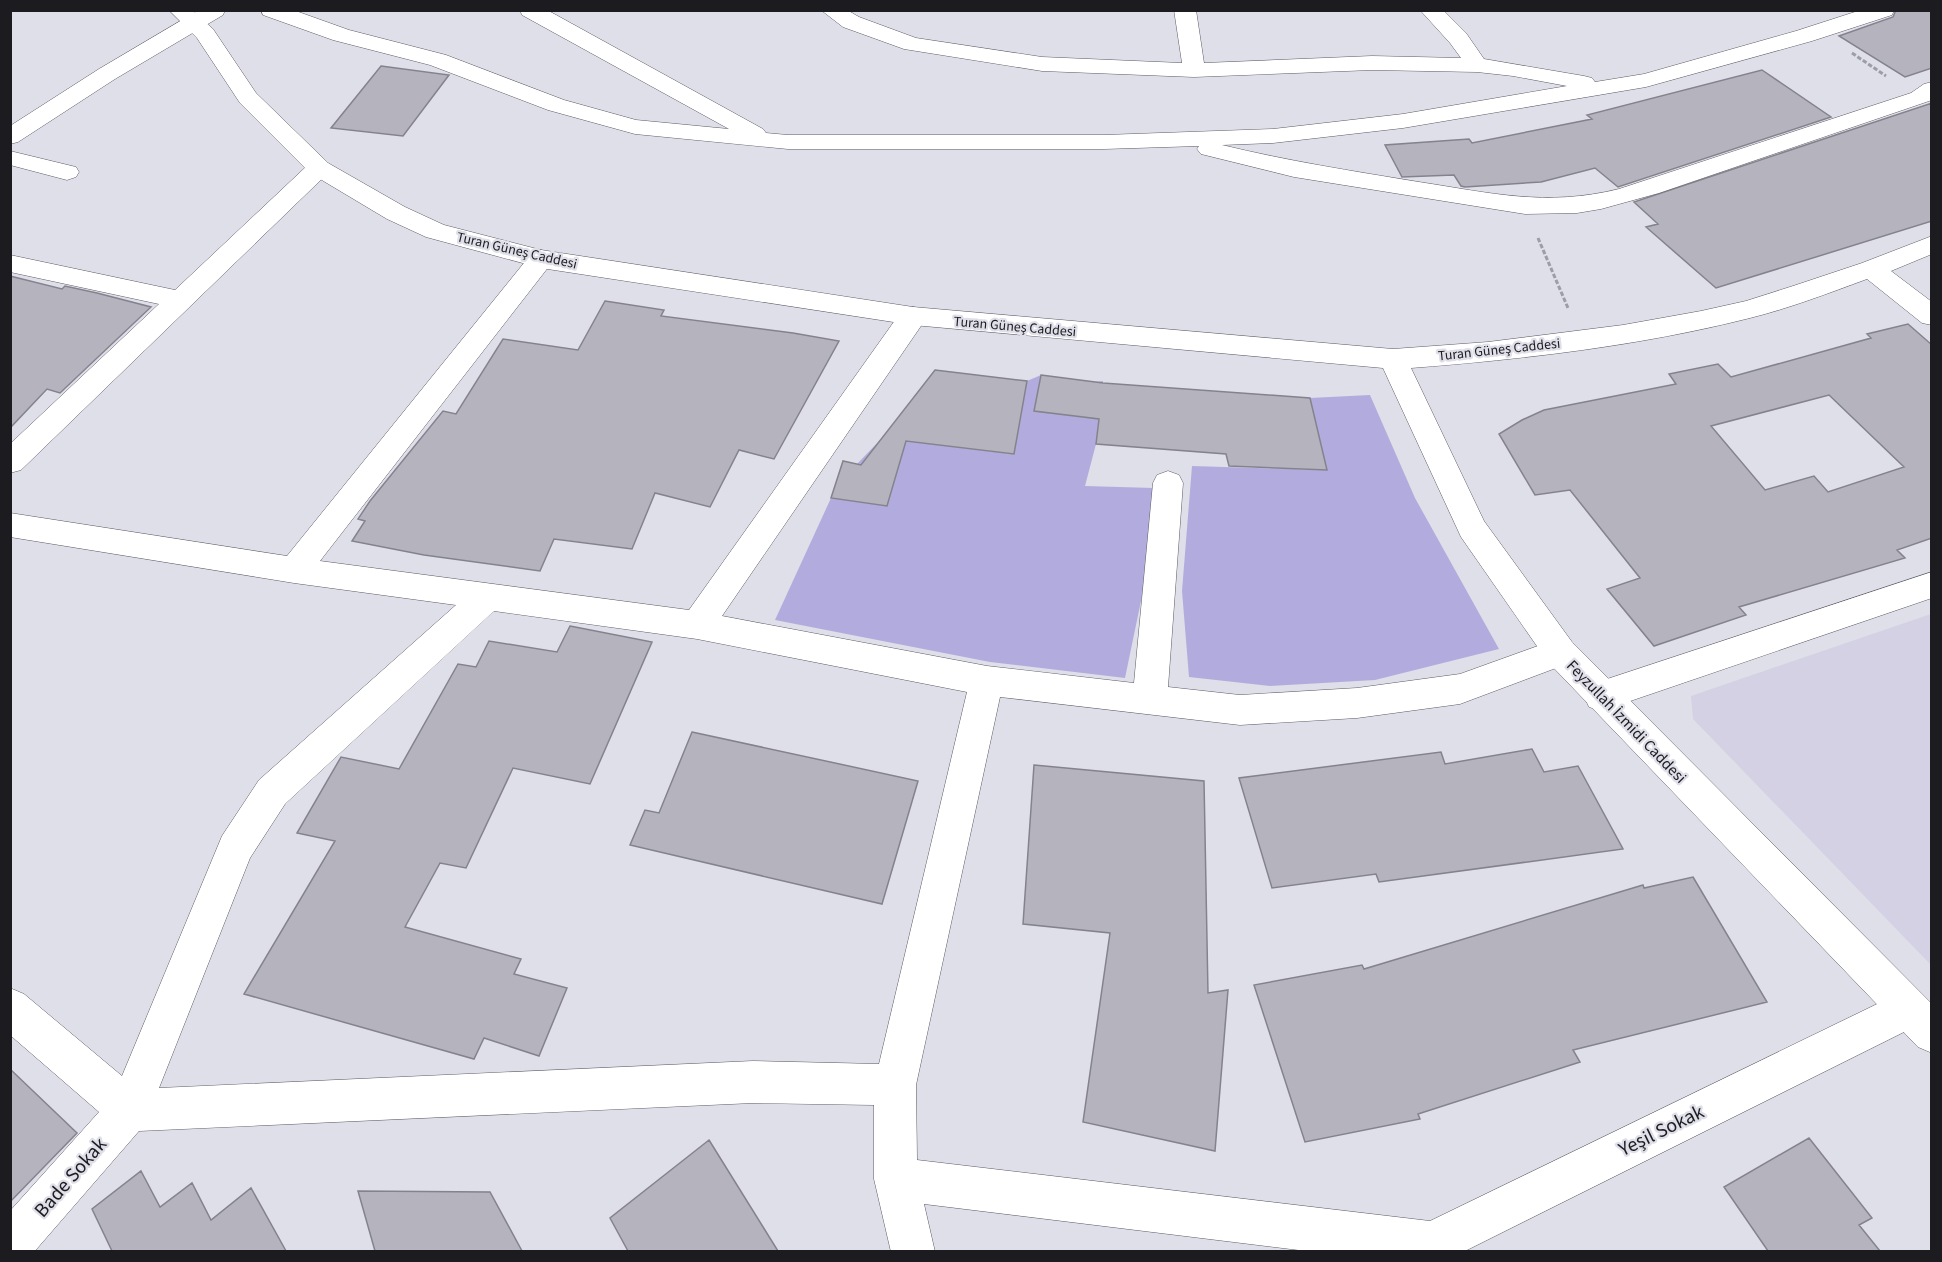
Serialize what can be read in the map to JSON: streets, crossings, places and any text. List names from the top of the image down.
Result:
{
  "streets": {
    "street": [
      "Turan Güneş Caddesi",
      "Feyzullah İzmidi Caddesi",
      "Yeşil Sokak",
      "Bade Sokak"
    ]
  },
  "crossings": [
    ["Turan Güneş Caddesi", "Feyzullah İzmidi Caddesi"],
    ["Feyzullah İzmidi Caddesi", "Yeşil Sokak"]
  ]
}
